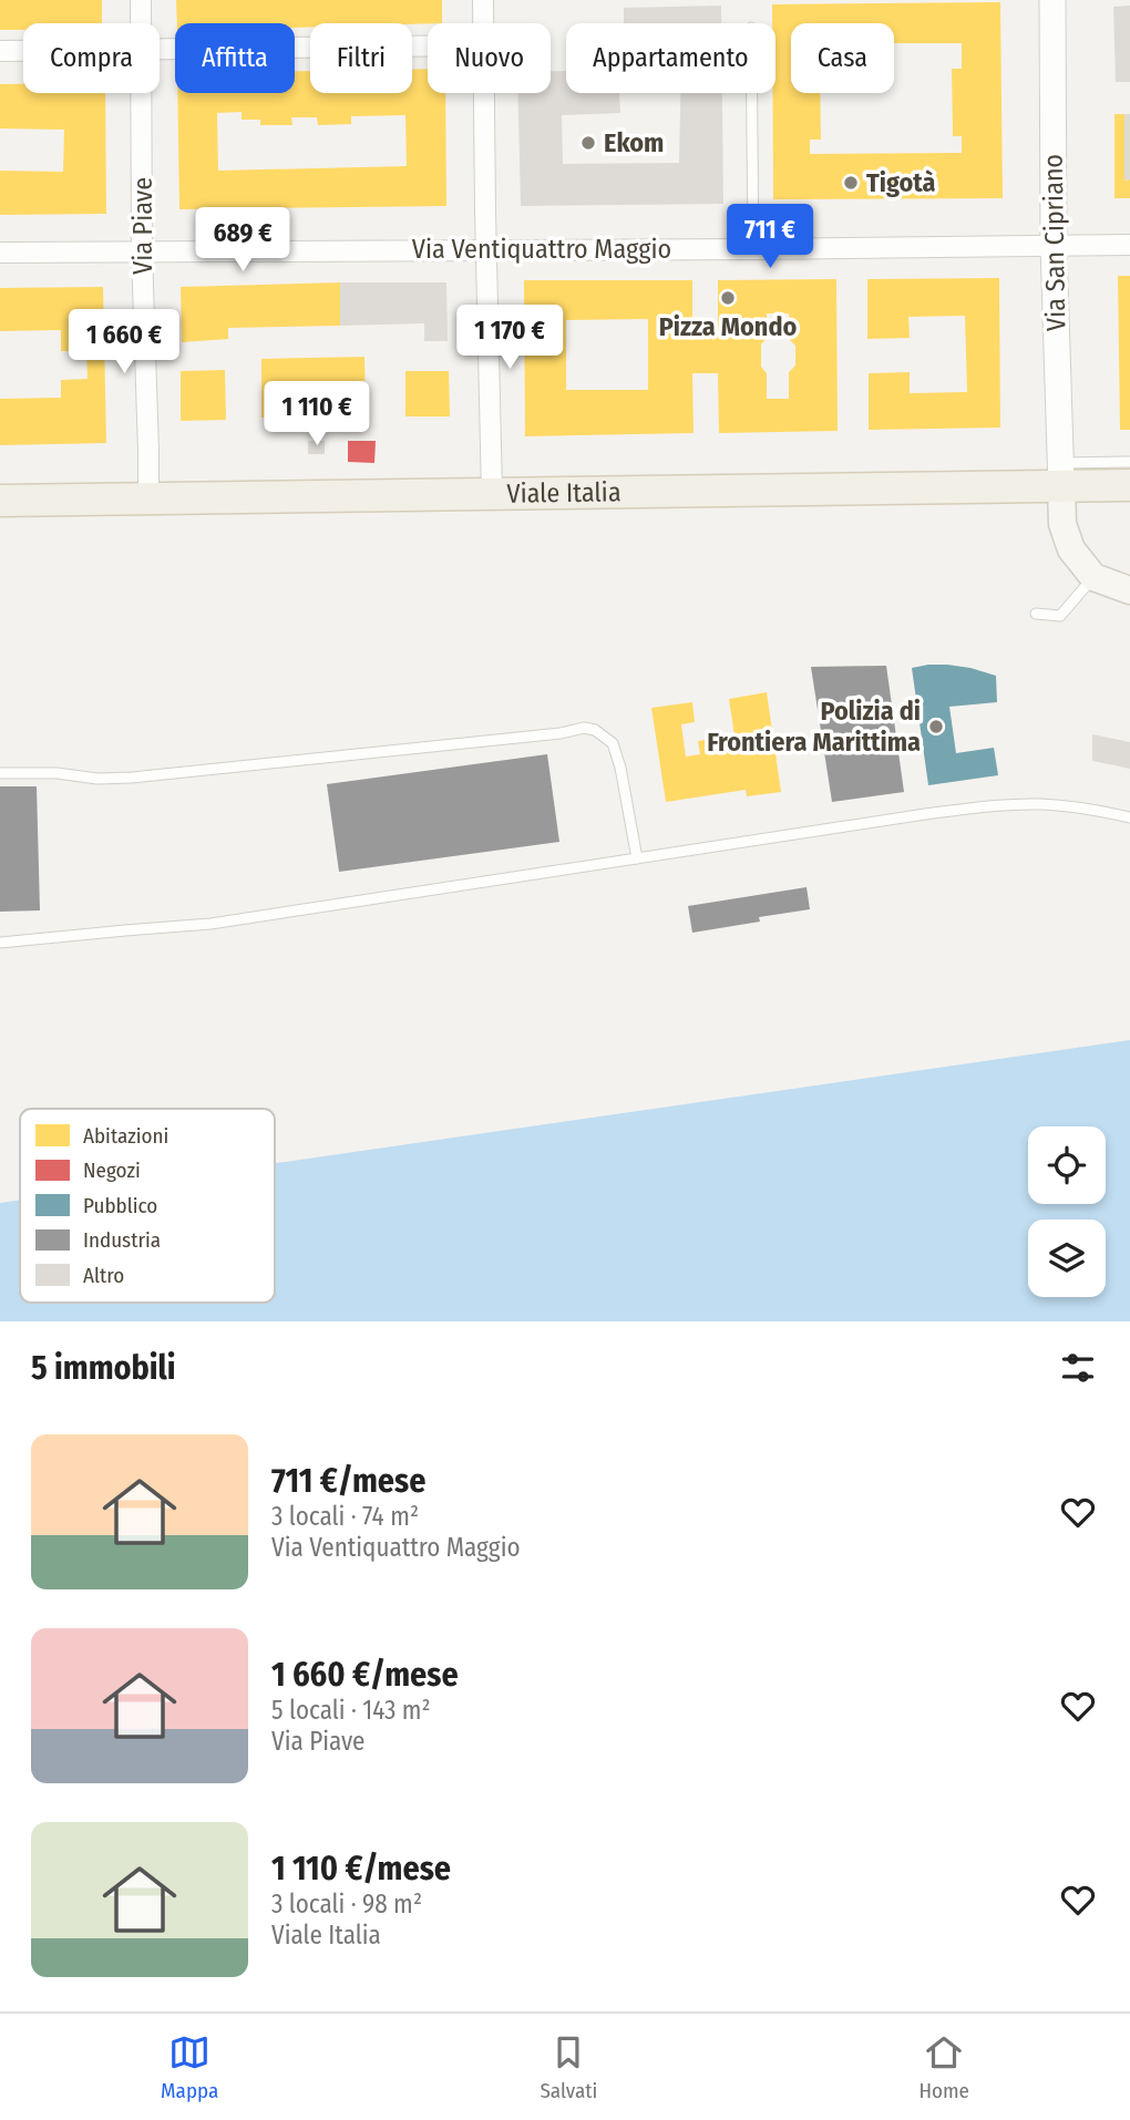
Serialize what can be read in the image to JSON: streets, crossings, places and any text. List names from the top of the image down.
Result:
{
  "streets": {
    "main road": ["Viale Italia"],
    "street": ["Via Piave", "Via San Cipriano", "Via Ventiquattro Maggio"]
  },
  "crossings": [
    ["Via Piave", "Via Ventiquattro Maggio"],
    ["Via Piave", "Viale Italia"],
    ["Via San Cipriano", "Via Ventiquattro Maggio"],
    ["Via San Cipriano", "Viale Italia"]
  ],
  "places": [
    "Ekom",
    "Tigotà",
    "Pizza Mondo",
    "Polizia di Frontiera Marittima"
  ],
  "legend": [
    "Abitazioni",
    "Negozi",
    "Pubblico",
    "Industria",
    "Altro"
  ],
  "page": {
    "chip": [
      "Compra",
      "Affitta",
      "Filtri",
      "Nuovo",
      "Appartamento",
      "Casa"
    ],
    "price": [
      "711 €",
      "689 €",
      "1 170 €",
      "1 660 €",
      "1 110 €"
    ],
    "heading": "5 immobili",
    "list": [
      {
        "name": "711 €/mese",
        "note": "3 locali · 74 m² · Via Ventiquattro Maggio"
      },
      {
        "name": "1 660 €/mese",
        "note": "5 locali · 143 m² · Via Piave"
      },
      {
        "name": "1 110 €/mese",
        "note": "3 locali · 98 m² · Viale Italia"
      }
    ],
    "tabs": ["Mappa", "Salvati", "Home"]
  }
}
